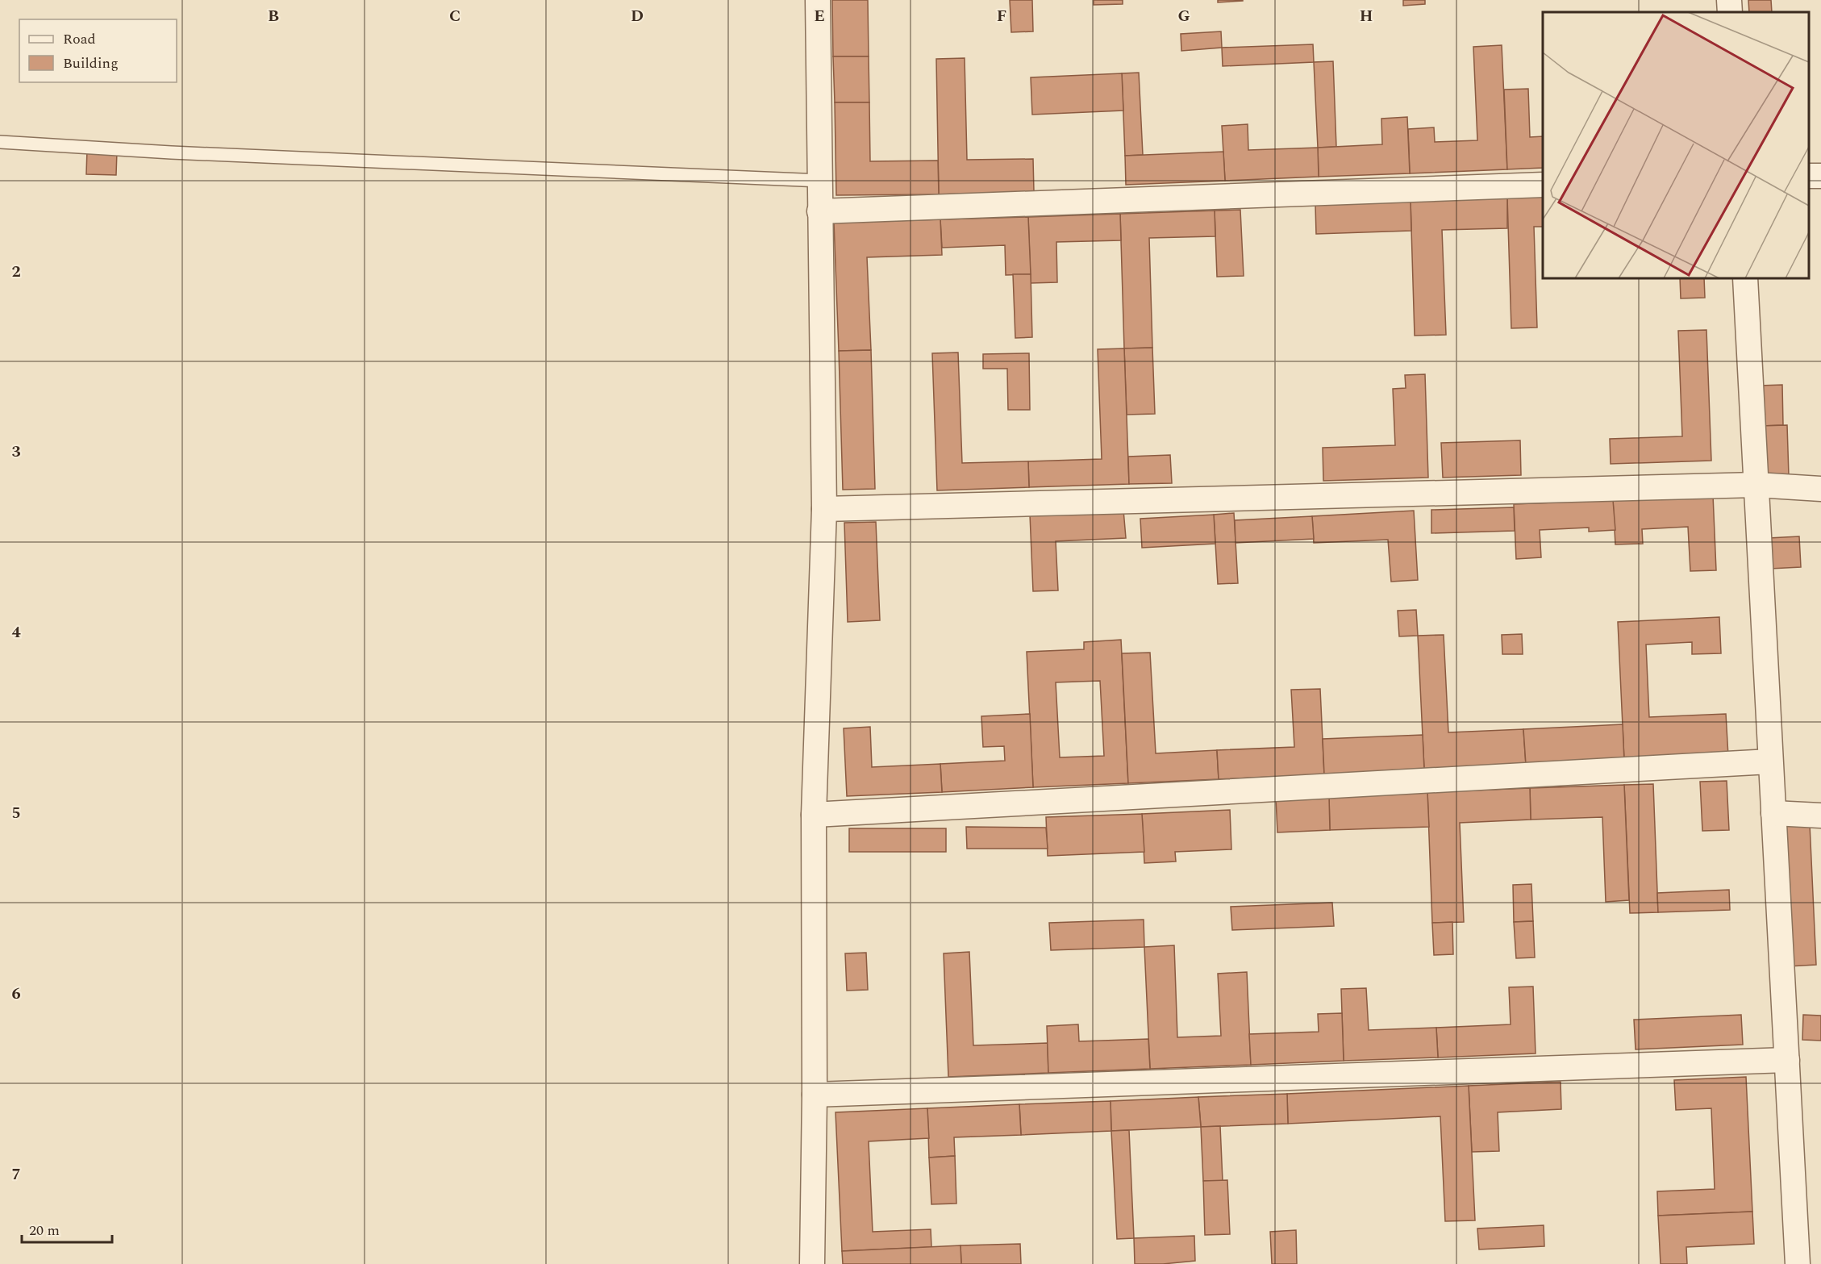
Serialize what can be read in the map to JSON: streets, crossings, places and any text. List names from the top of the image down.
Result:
{
  "legend": ["Road", "Building"],
  "scale_bar": "20 m",
  "grid": {
    "columns": [
      "B",
      "C",
      "D",
      "E",
      "F",
      "G",
      "H"
    ],
    "rows": [
      "2",
      "3",
      "4",
      "5",
      "6",
      "7"
    ]
  }
}
